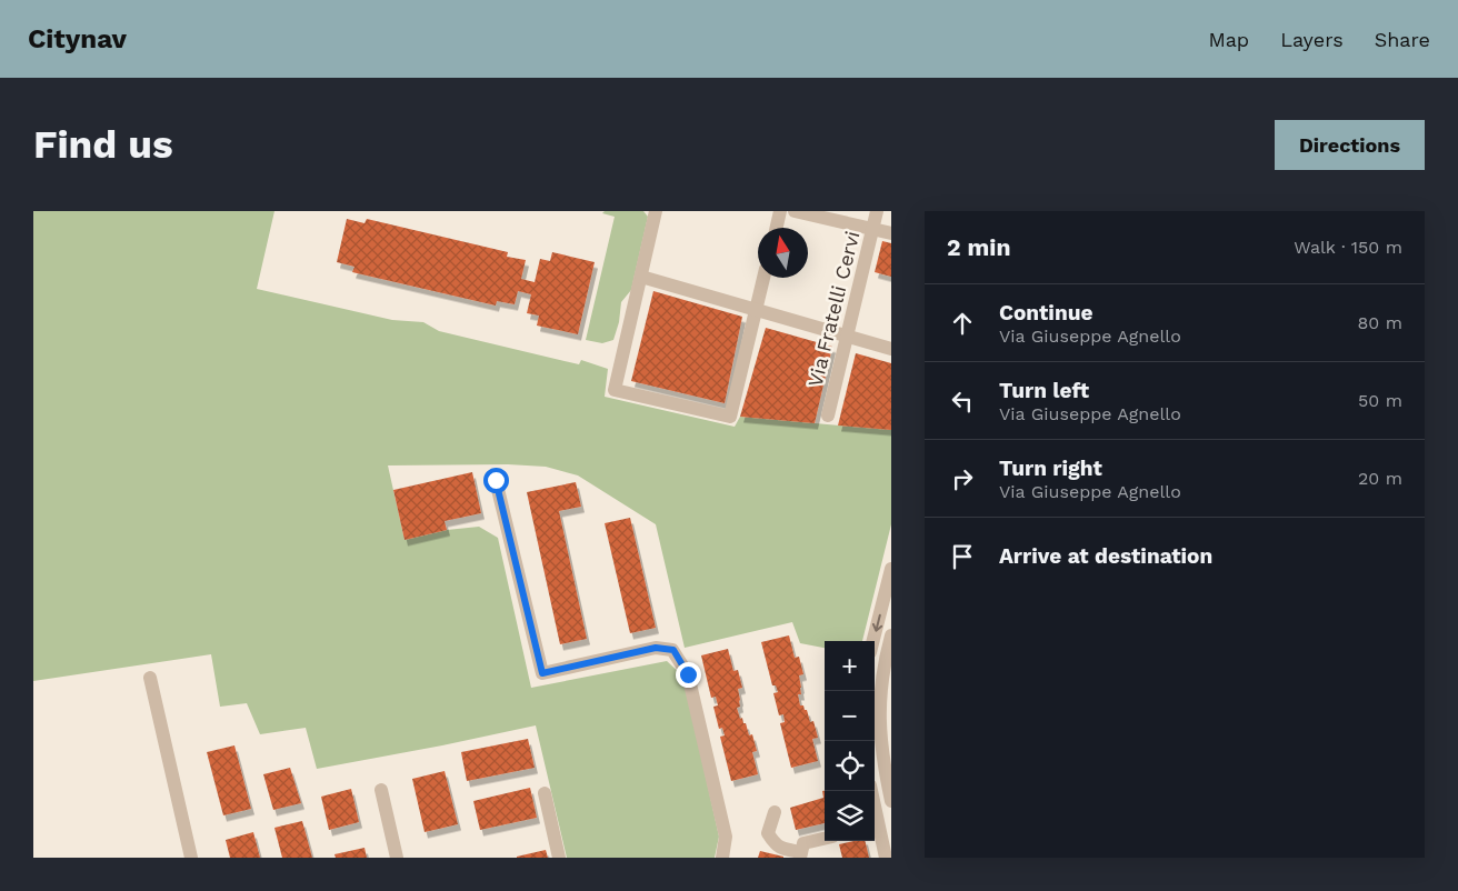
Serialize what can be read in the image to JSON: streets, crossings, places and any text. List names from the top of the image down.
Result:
{
  "streets": {
    "street": ["Via Fratelli Cervi"]
  },
  "north": "top",
  "page": {
    "header": "Citynav",
    "nav": ["Map", "Layers", "Share"],
    "buttons": "Directions",
    "title": "Find us",
    "heading": ["2 min", "Walk · 150 m"],
    "list": [
      ["Continue", "Via Giuseppe Agnello", "80 m"],
      ["Turn left", "Via Giuseppe Agnello", "50 m"],
      ["Turn right", "Via Giuseppe Agnello", "20 m"],
      "Arrive at destination"
    ],
    "map_buttons": ["+", "−"]
  }
}
